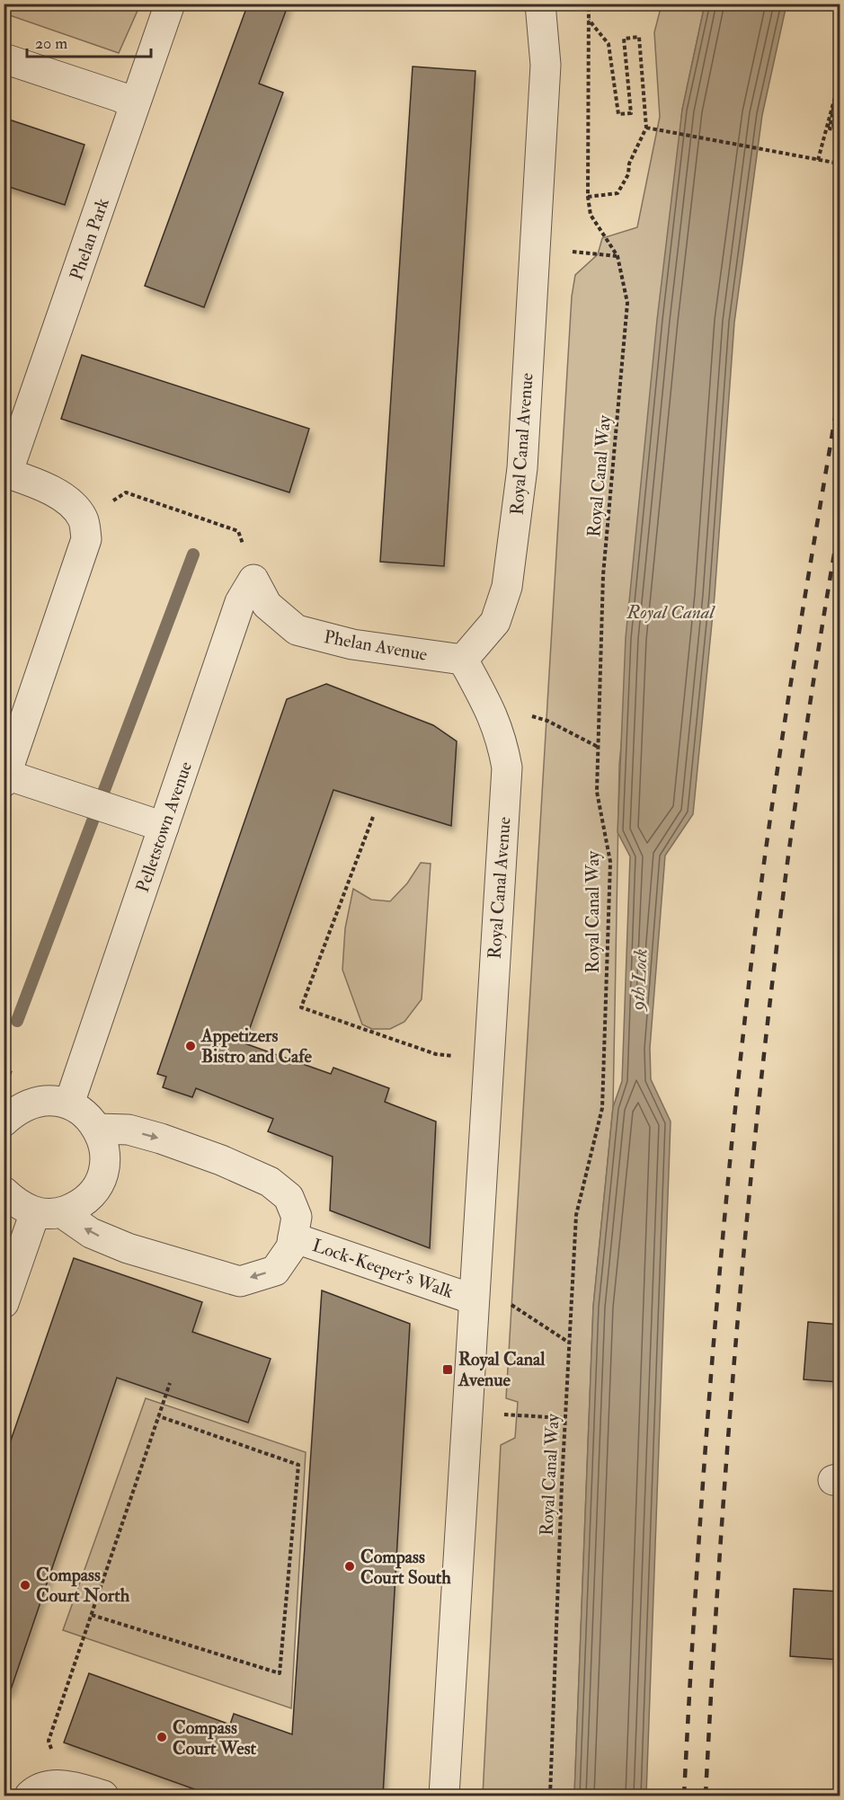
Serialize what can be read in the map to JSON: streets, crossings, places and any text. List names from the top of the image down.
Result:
{
  "streets": {
    "street": [
      "Phelan Park",
      "Royal Canal Avenue",
      "Phelan Avenue",
      "Pelletstown Avenue",
      "Lock-Keeper's Walk"
    ],
    "path": ["Royal Canal Way"]
  },
  "crossings": [
    ["Royal Canal Avenue", "Phelan Avenue"],
    ["Royal Canal Avenue", "Lock-Keeper's Walk"],
    ["Phelan Avenue", "Pelletstown Avenue"]
  ],
  "water": ["Royal Canal", "9th Lock"],
  "places": {
    "other": [
      "Appetizers Bistro and Cafe",
      "Compass Court South",
      "Compass Court North",
      "Compass Court West"
    ],
    "transit": ["Royal Canal Avenue"]
  },
  "scale_bar": "20 m"
}
